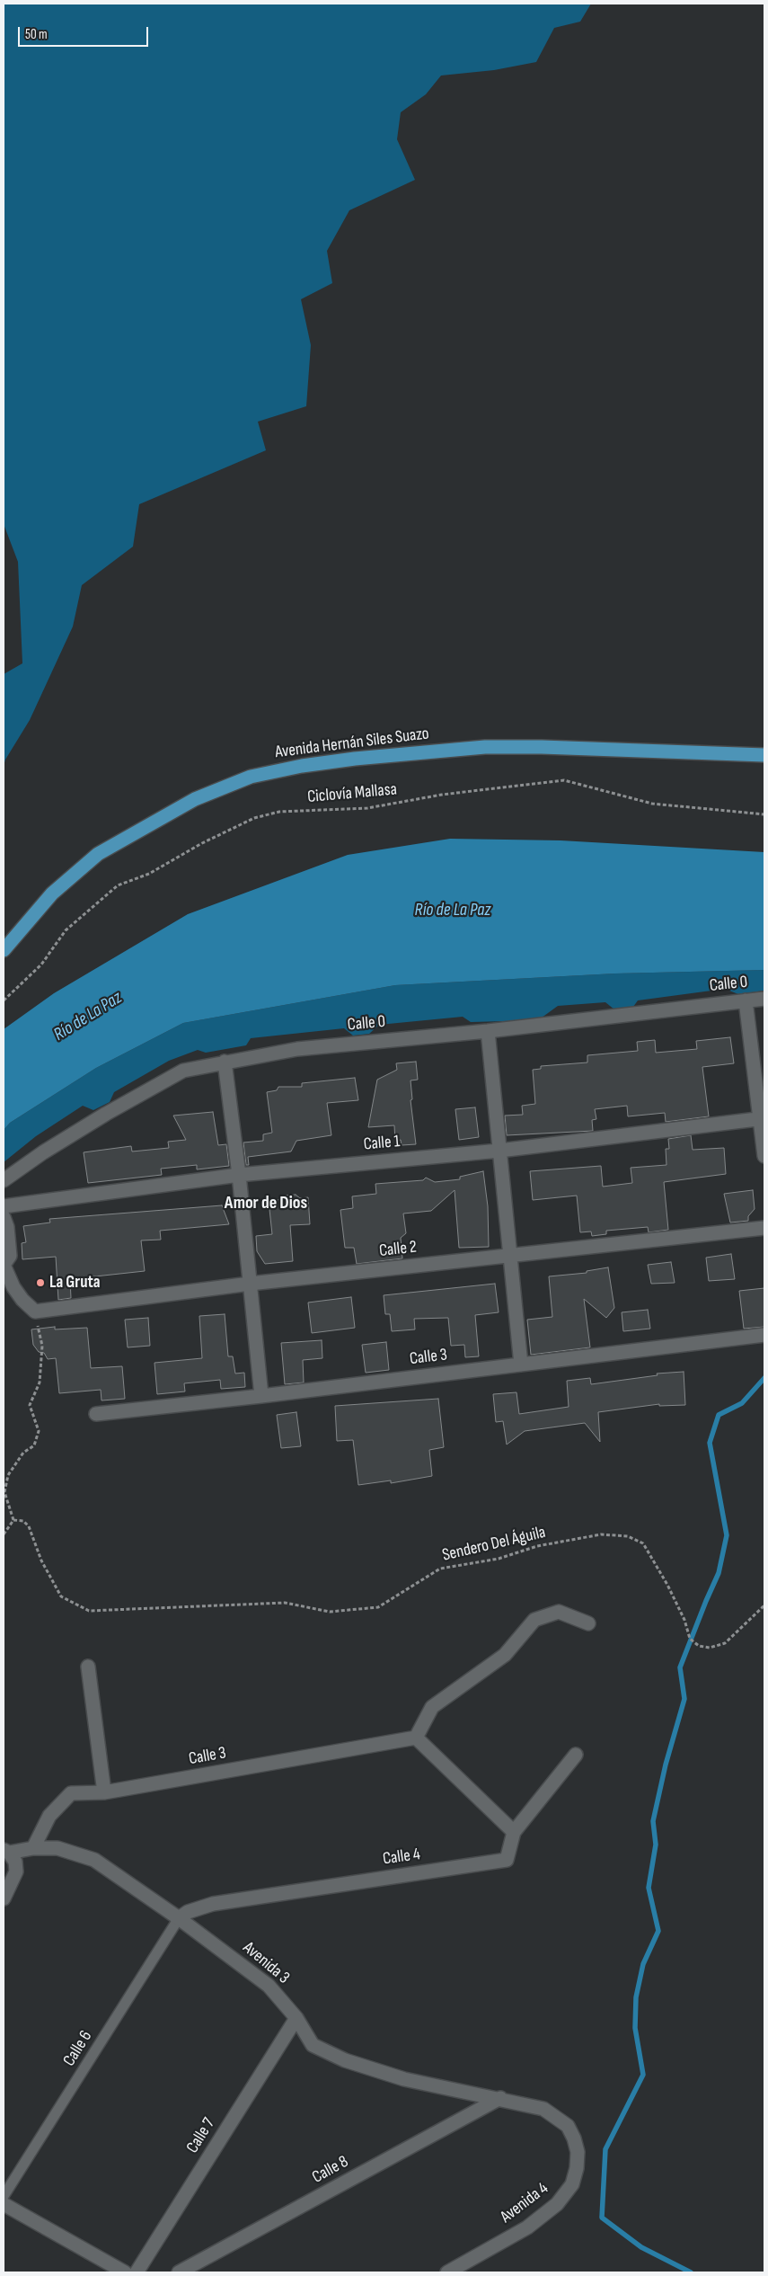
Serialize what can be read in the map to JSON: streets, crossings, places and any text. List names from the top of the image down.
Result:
{
  "streets": {
    "main road": ["Avenida Hernán Siles Suazo"],
    "street": [
      "Calle 0",
      "Calle 1",
      "Calle 2",
      "Calle 3",
      "Calle 4",
      "Avenida 3",
      "Calle 7",
      "Calle 8",
      "Avenida 4"
    ],
    "lane": ["Calle 6"],
    "path": ["Ciclovía Mallasa", "Sendero Del Águila"]
  },
  "crossings": [
    ["Calle 3", "Avenida 3"],
    ["Calle 4", "Avenida 3"],
    ["Calle 4", "Calle 6"],
    ["Avenida 3", "Calle 6"],
    ["Avenida 3", "Calle 7"],
    ["Avenida 3", "Calle 8"],
    ["Avenida 3", "Avenida 4"],
    ["Calle 8", "Avenida 4"]
  ],
  "districts": ["Amor de Dios"],
  "water": ["Río de La Paz"],
  "places": ["La Gruta"],
  "scale_bar": "50 m"
}
